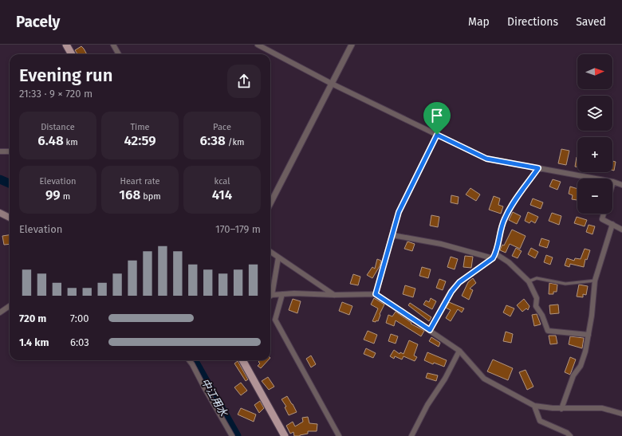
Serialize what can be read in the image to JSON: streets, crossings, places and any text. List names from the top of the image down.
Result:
{
  "water": ["中江用水"],
  "north": "right",
  "page": {
    "header": "Pacely",
    "nav": ["Map", "Directions", "Saved"],
    "map_buttons": ["+", "−"],
    "heading": ["Evening run", "21:33 · 9 × 720 m"],
    "stats": [
      ["Distance", "6.48 km"],
      ["Time", "42:59"],
      ["Pace", "6:38 /km"],
      ["Elevation", "99 m"],
      ["Heart rate", "168 bpm"],
      ["kcal", "414"]
    ],
    "chart": ["Elevation", "170–179 m"],
    "list": [
      {
        "name": "720 m",
        "note": "7:00"
      },
      {
        "name": "1.4 km",
        "note": "6:03"
      }
    ]
  }
}
